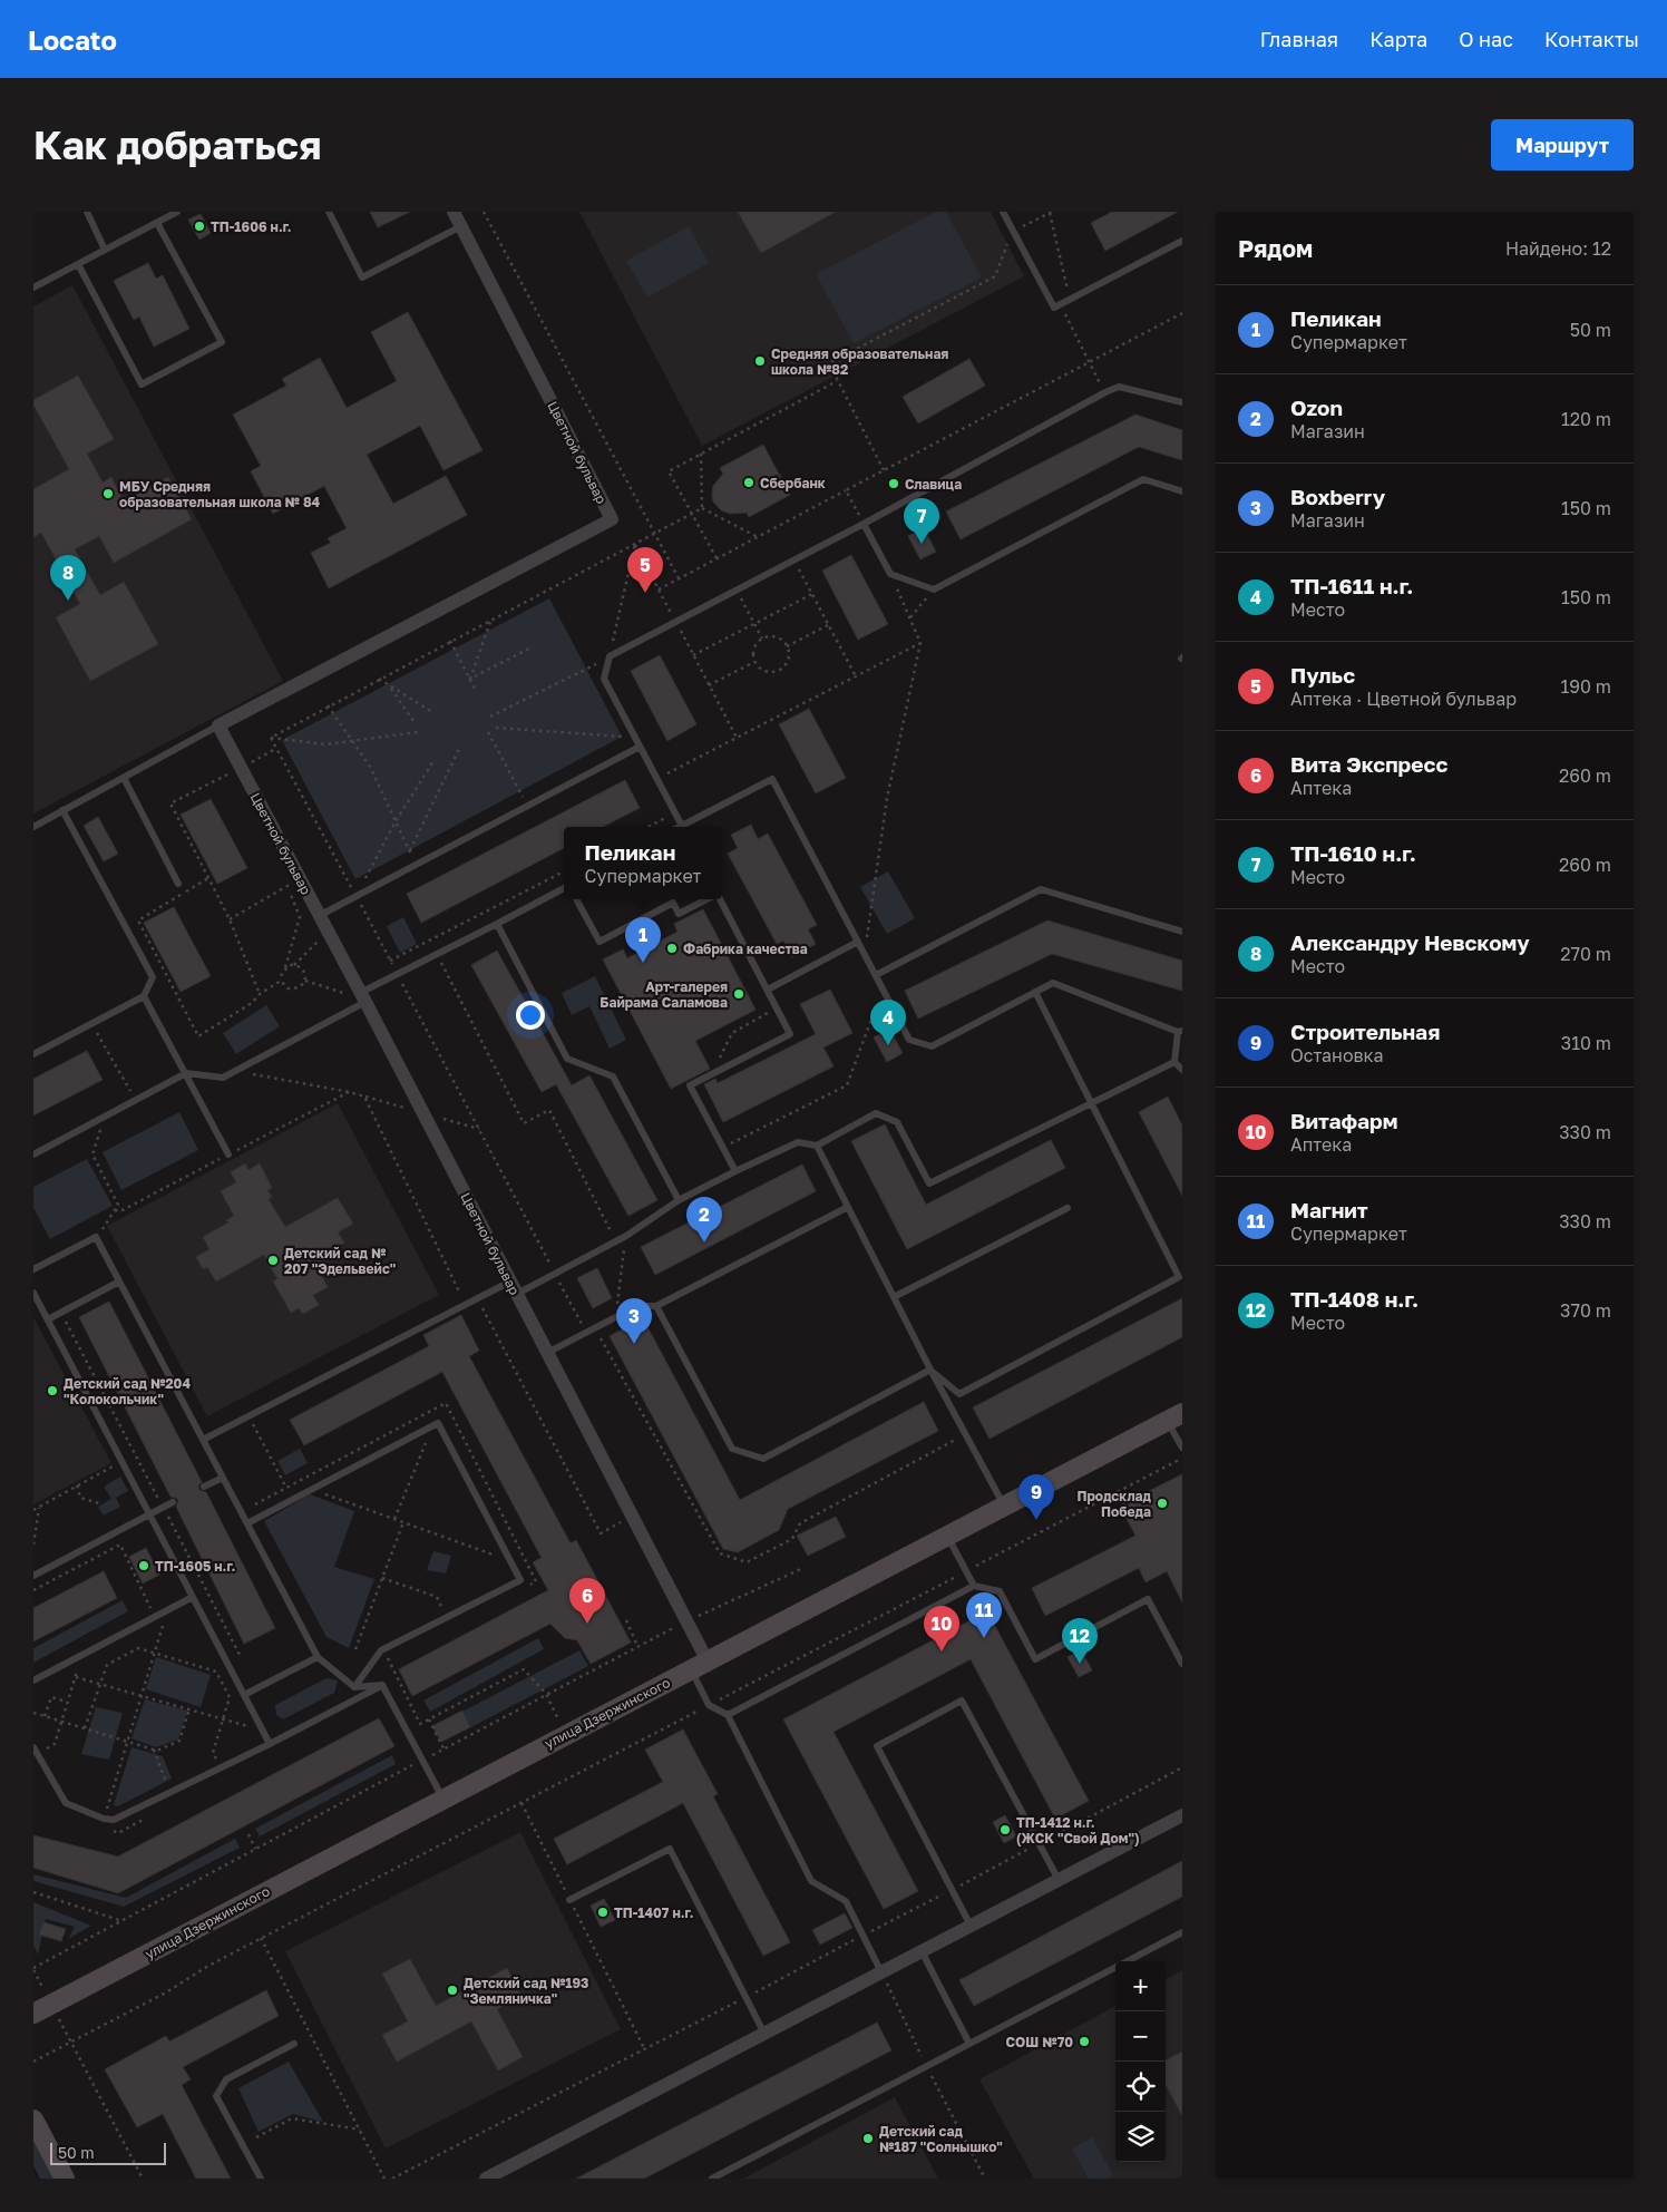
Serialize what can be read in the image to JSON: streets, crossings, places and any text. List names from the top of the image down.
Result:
{
  "streets": {
    "main road": ["улица Дзержинского"],
    "street": ["Цветной бульвар"]
  },
  "crossings": [
    ["Цветной бульвар", "улица Дзержинского"]
  ],
  "places": [
    "ТП-1606 н.г.",
    "Средняя образовательная школа №82",
    "Сбербанк",
    "Славица",
    "МБУ Средняя образовательная школа № 84",
    "Фабрика качества",
    "Арт-галерея Байрама Саламова",
    "Детский сад № 207 \"Эдельвейс\"",
    "Детский сад №204 \"Колокольчик\"",
    "Продсклад Победа",
    "ТП-1605 н.г.",
    "ТП-1412 н.г. (ЖСК \"Свой Дом\")",
    "ТП-1407 н.г.",
    "Детский сад №193 \"Земляничка\"",
    "СОШ №70",
    "Детский сад №187 \"Солнышко\""
  ],
  "scale_bar": "50 m",
  "page": {
    "header": "Locato",
    "nav": [
      "Главная",
      "Карта",
      "О нас",
      "Контакты"
    ],
    "buttons": "Маршрут",
    "title": "Как добраться",
    "heading": ["Рядом", "Найдено: 12"],
    "list": [
      {
        "mark": "1",
        "name": "Пеликан",
        "note": "Супермаркет",
        "value": "50 m"
      },
      {
        "mark": "2",
        "name": "Ozon",
        "note": "Магазин",
        "value": "120 m"
      },
      {
        "mark": "3",
        "name": "Boxberry",
        "note": "Магазин",
        "value": "150 m"
      },
      {
        "mark": "4",
        "name": "ТП-1611 н.г.",
        "note": "Место",
        "value": "150 m"
      },
      {
        "mark": "5",
        "name": "Пульс",
        "note": "Аптека · Цветной бульвар",
        "value": "190 m"
      },
      {
        "mark": "6",
        "name": "Вита Экспресс",
        "note": "Аптека",
        "value": "260 m"
      },
      {
        "mark": "7",
        "name": "ТП-1610 н.г.",
        "note": "Место",
        "value": "260 m"
      },
      {
        "mark": "8",
        "name": "Александру Невскому",
        "note": "Место",
        "value": "270 m"
      },
      {
        "mark": "9",
        "name": "Строительная",
        "note": "Остановка",
        "value": "310 m"
      },
      {
        "mark": "10",
        "name": "Витафарм",
        "note": "Аптека",
        "value": "330 m"
      },
      {
        "mark": "11",
        "name": "Магнит",
        "note": "Супермаркет",
        "value": "330 m"
      },
      {
        "mark": "12",
        "name": "ТП-1408 н.г.",
        "note": "Место",
        "value": "370 m"
      }
    ],
    "pins": [
      "7",
      "5",
      "8",
      "1",
      "4",
      "2",
      "3",
      "9",
      "6",
      "11",
      "10",
      "12"
    ],
    "popup": ["Пеликан", "Супермаркет"],
    "map_buttons": ["+", "−"],
    "scale": "50 m"
  }
}
